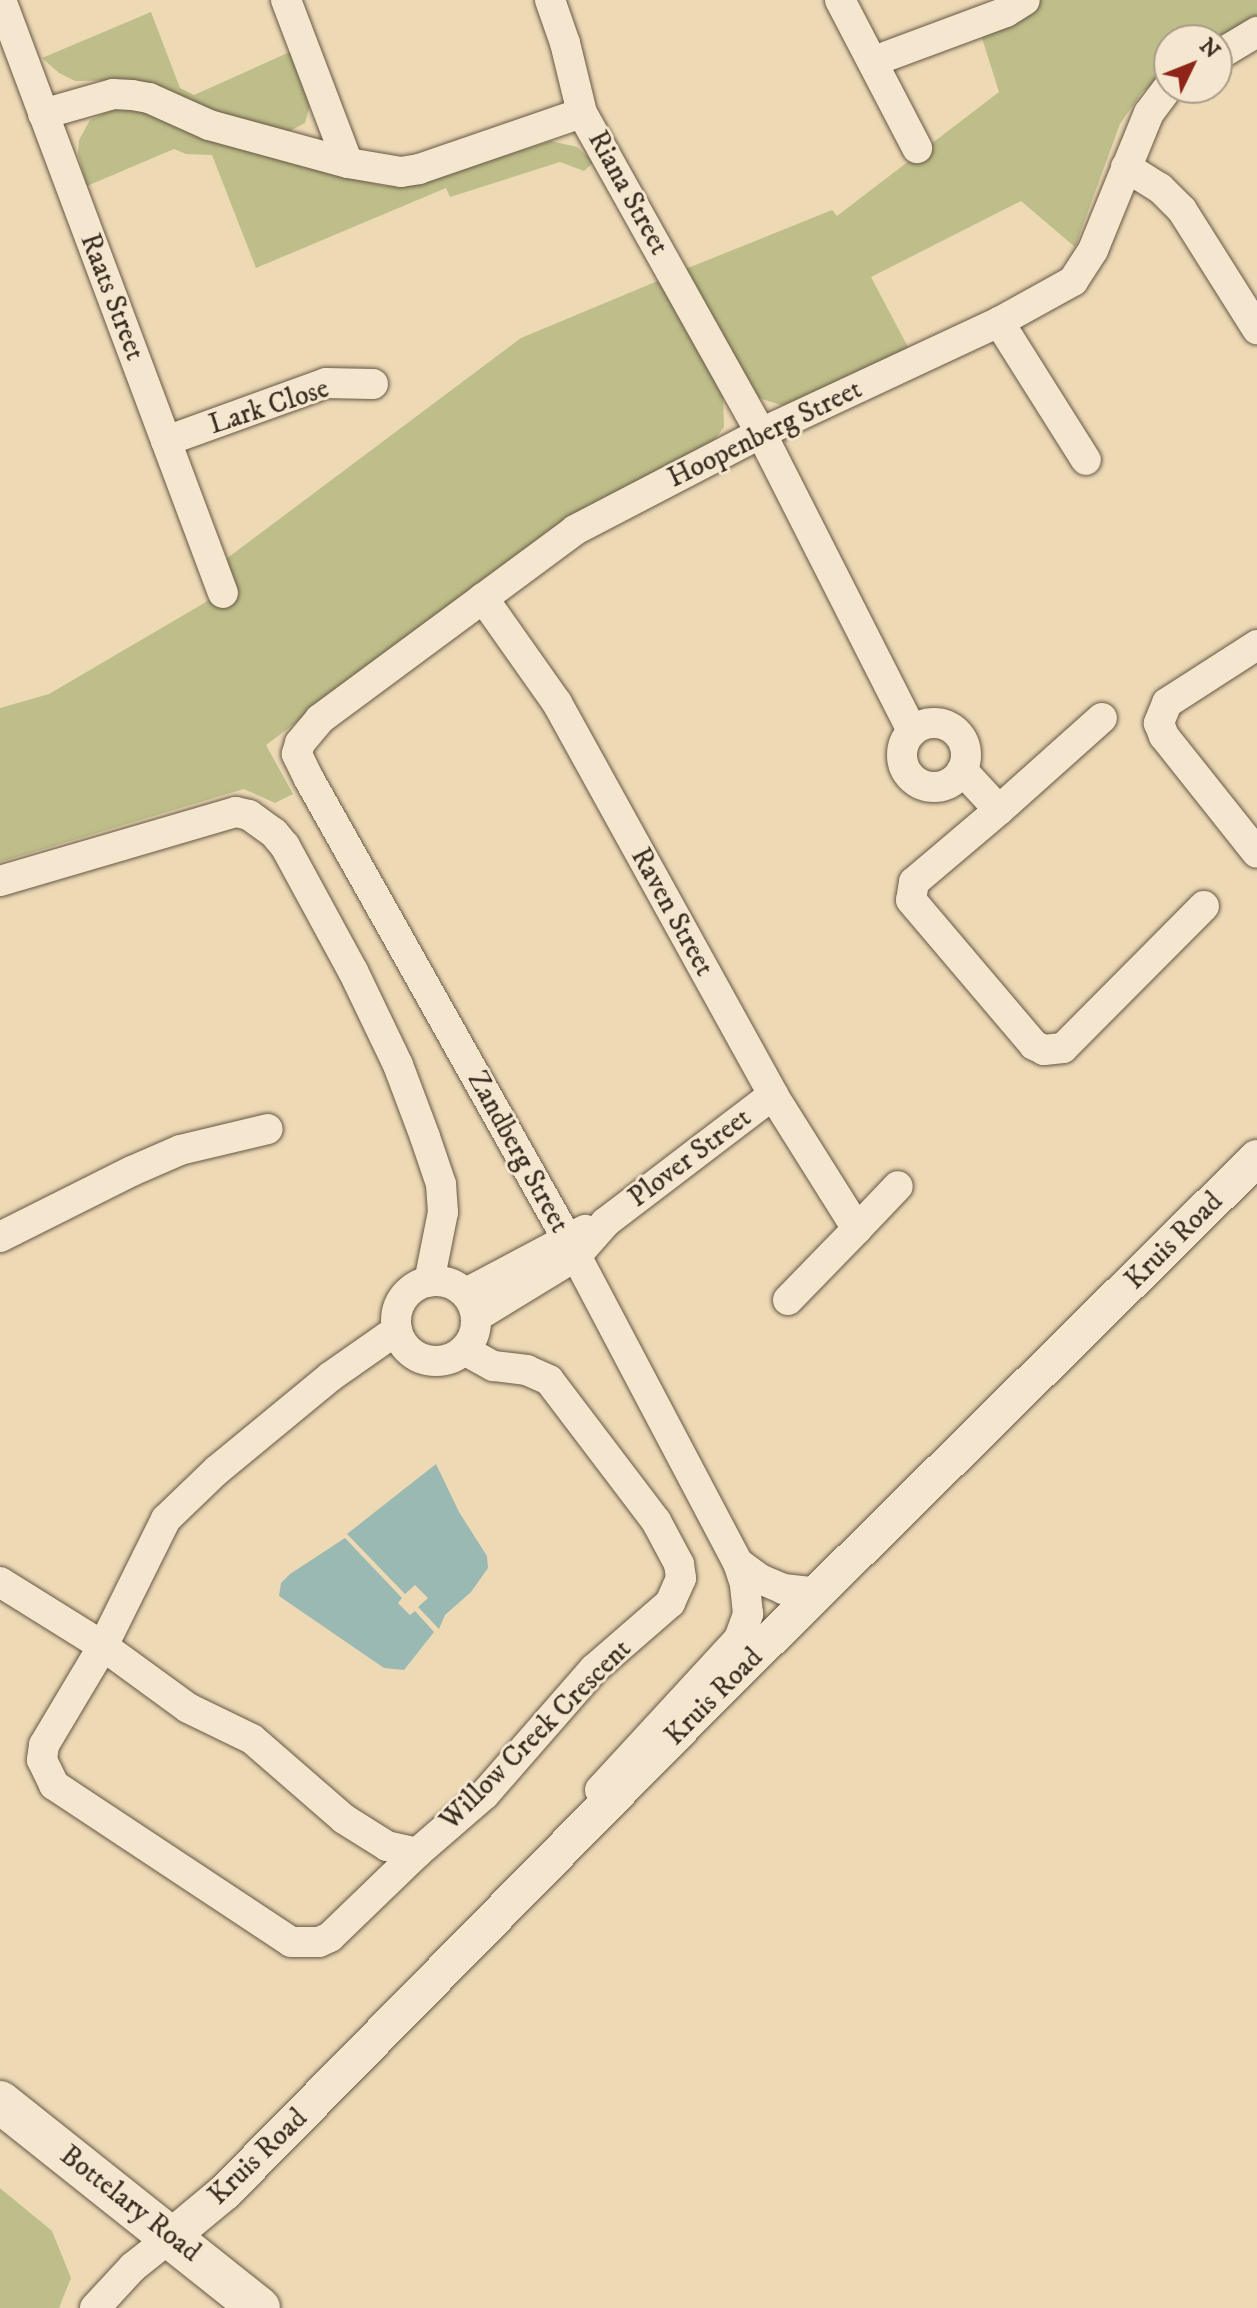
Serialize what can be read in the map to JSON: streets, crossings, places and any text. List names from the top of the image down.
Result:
{
  "streets": {
    "main road": ["Bottelary Road"],
    "street": [
      "Riana Street",
      "Raats Street",
      "Lark Close",
      "Hoopenberg Street",
      "Raven Street",
      "Zandberg Street",
      "Plover Street",
      "Kruis Road",
      "Willow Creek Crescent"
    ]
  },
  "crossings": [
    ["Riana Street", "Raats Street"],
    ["Riana Street", "Hoopenberg Street"],
    ["Raats Street", "Lark Close"],
    ["Hoopenberg Street", "Raven Street"],
    ["Hoopenberg Street", "Zandberg Street"],
    ["Raven Street", "Plover Street"],
    ["Zandberg Street", "Plover Street"],
    ["Zandberg Street", "Kruis Road"],
    ["Kruis Road", "Bottelary Road"]
  ],
  "north": "top right"
}
